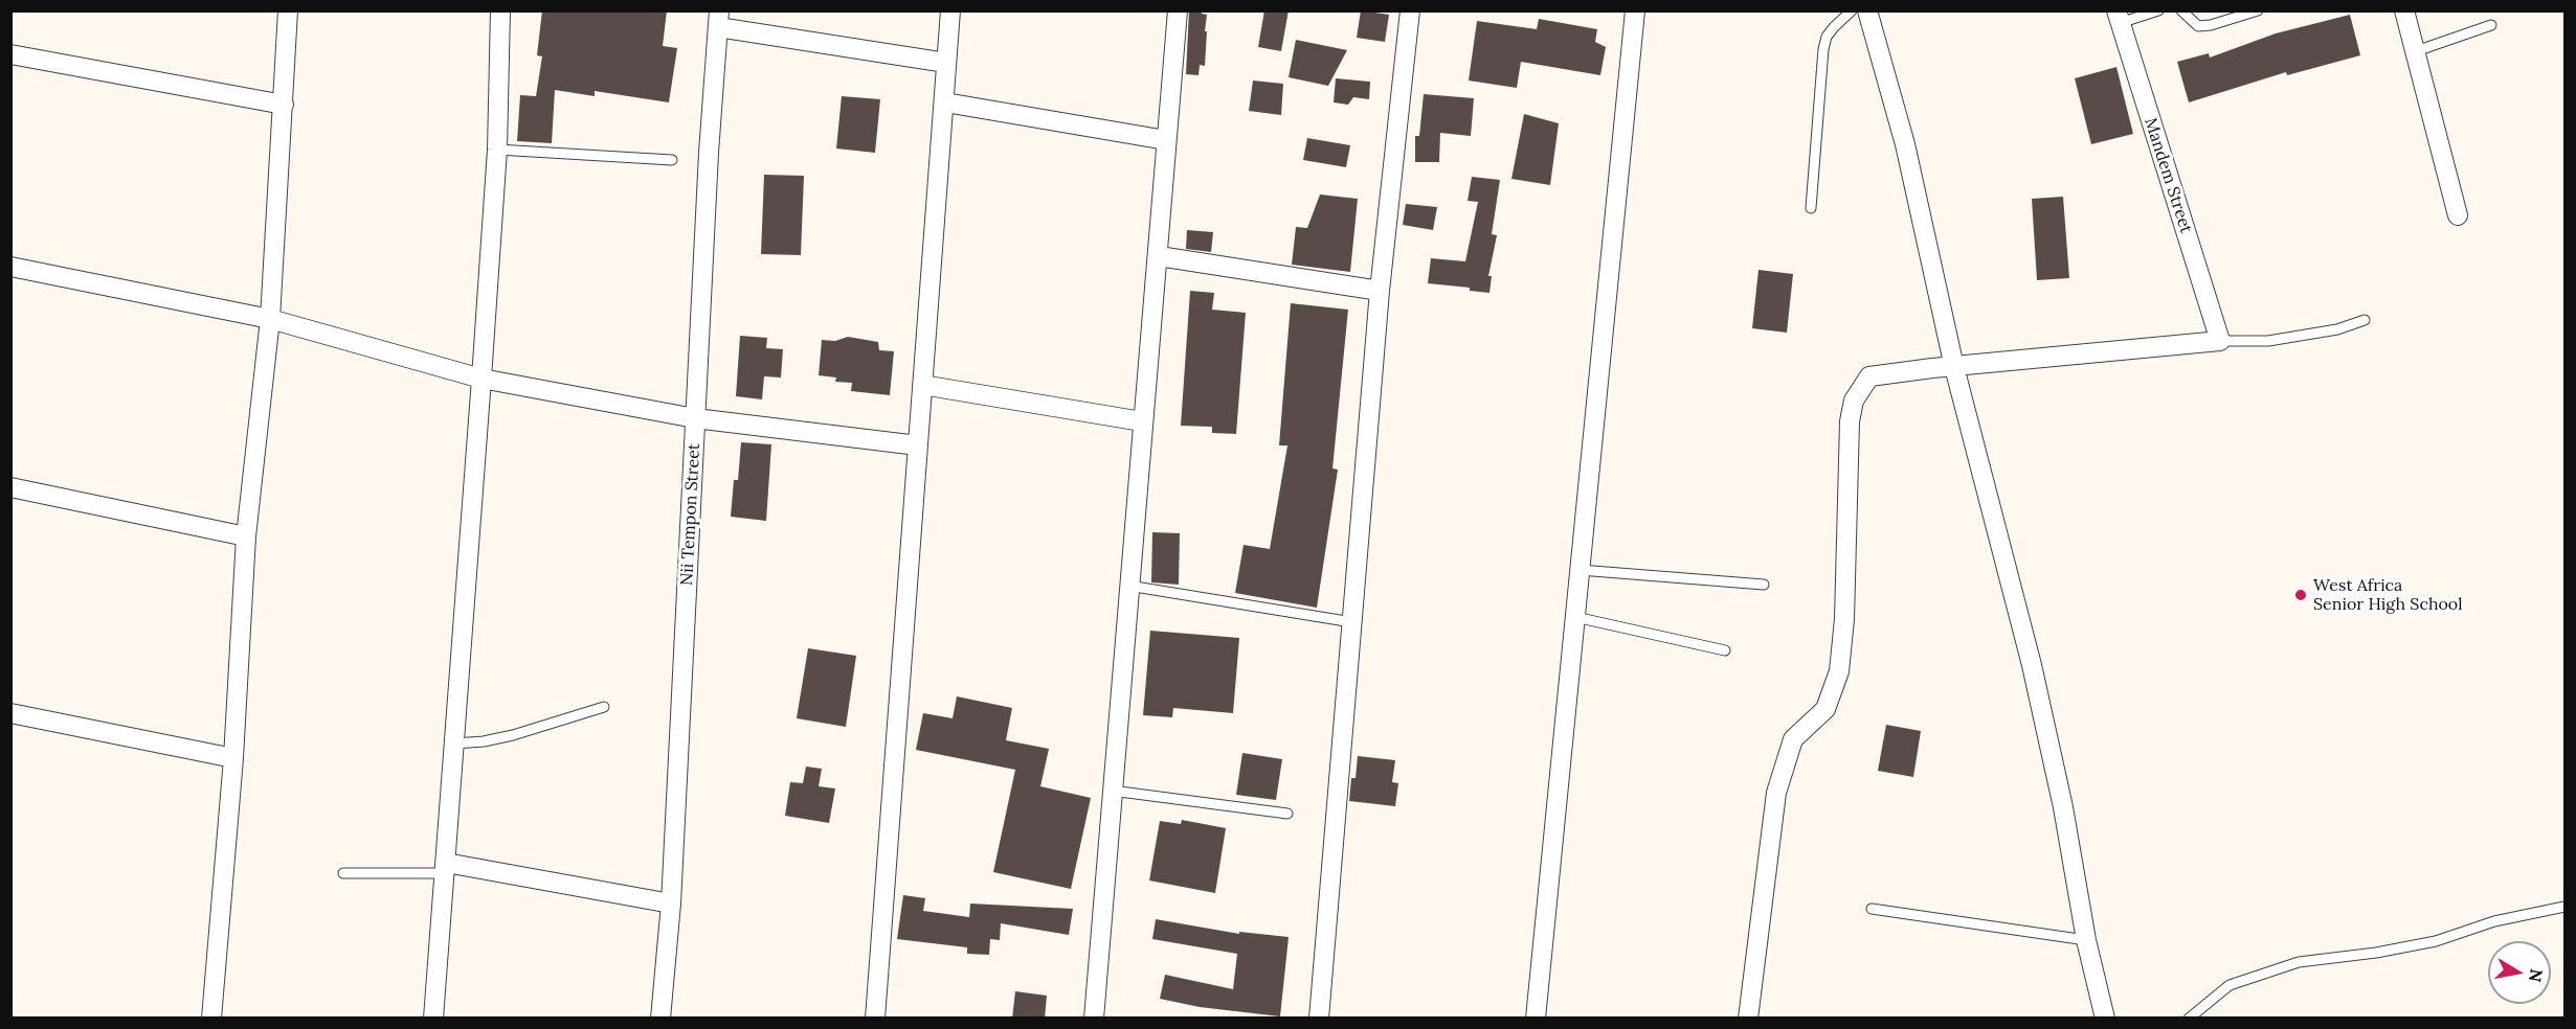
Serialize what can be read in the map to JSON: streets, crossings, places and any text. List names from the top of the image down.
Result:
{
  "streets": {
    "street": ["Mandem Street", "Nii Tempon Street"]
  },
  "places": ["West Africa Senior High School"],
  "north": "right"
}
